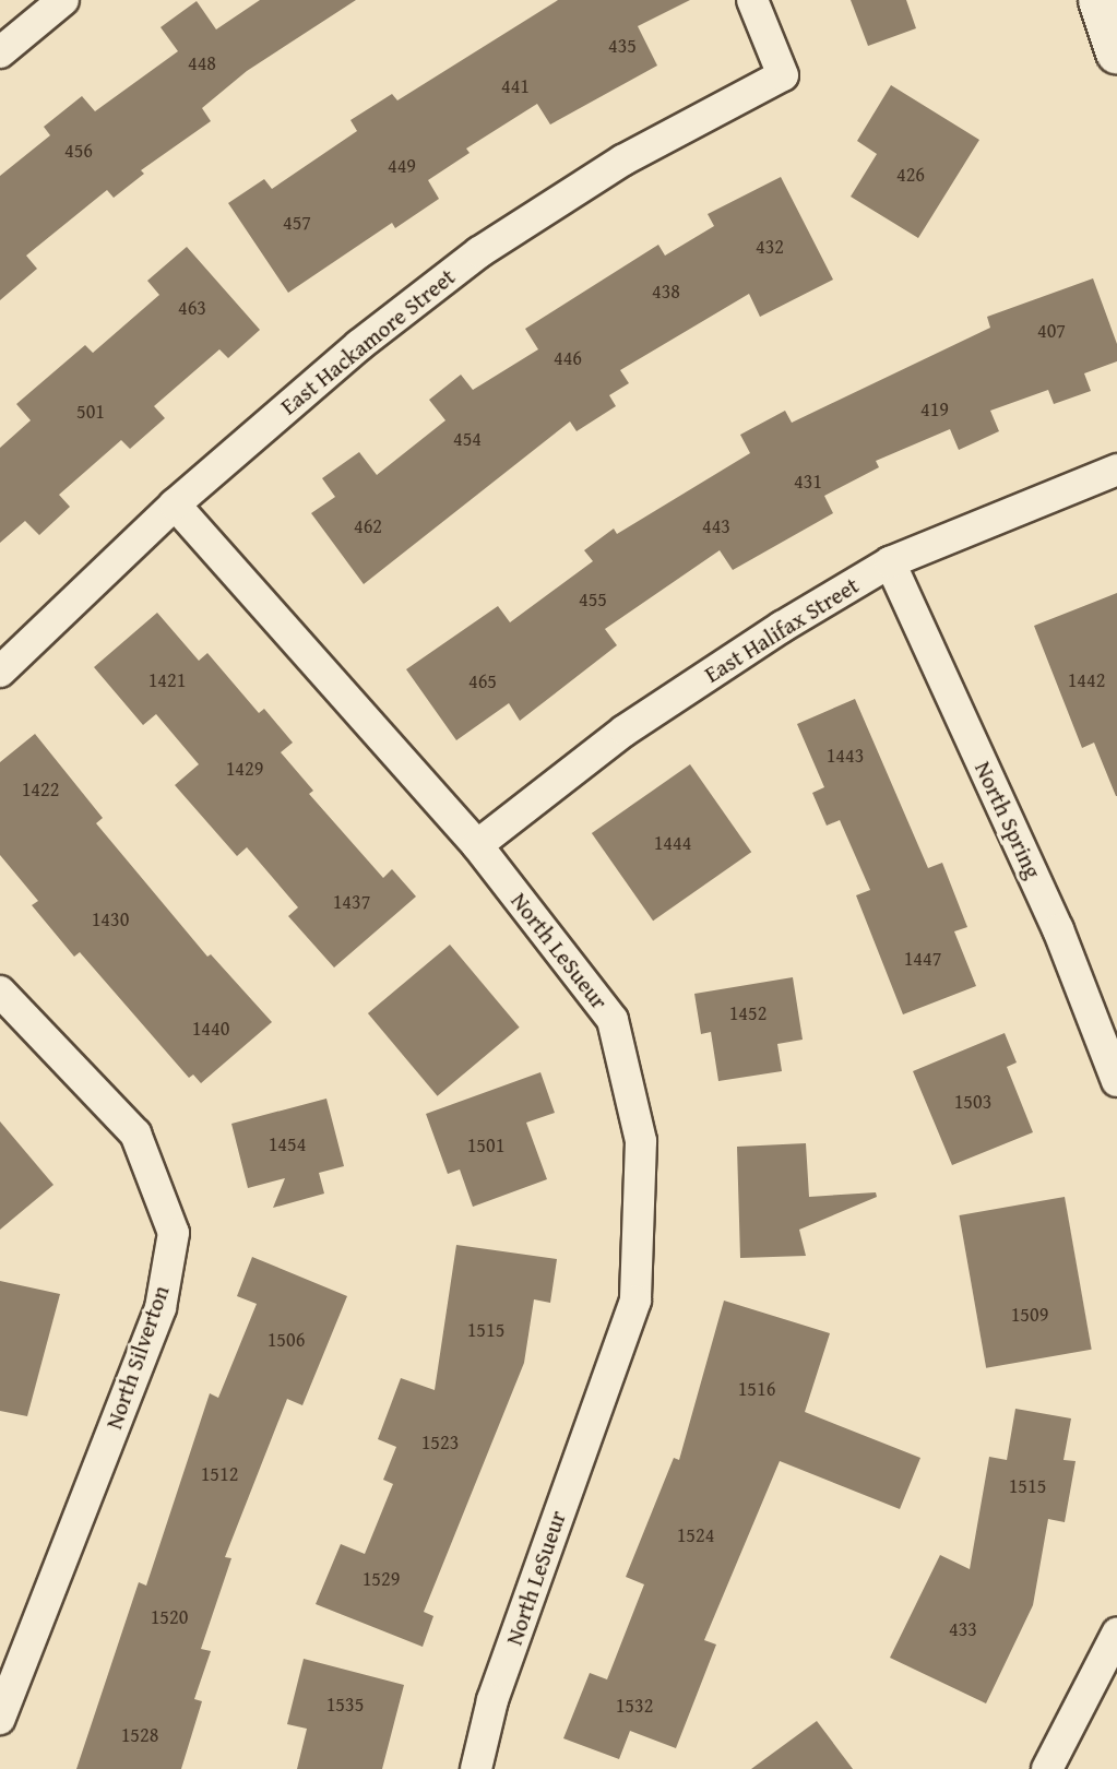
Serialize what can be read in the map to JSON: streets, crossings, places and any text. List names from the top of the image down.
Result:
{
  "streets": {
    "street": [
      "East Hackamore Street",
      "East Halifax Street",
      "North Spring",
      "North LeSueur",
      "North Silverton"
    ]
  },
  "crossings": [
    ["East Hackamore Street", "North LeSueur"],
    ["East Halifax Street", "North Spring"],
    ["East Halifax Street", "North LeSueur"]
  ],
  "house_numbers": [
    "435",
    "448",
    "441",
    "456",
    "449",
    "426",
    "457",
    "432",
    "438",
    "463",
    "407",
    "446",
    "419",
    "501",
    "454",
    "431",
    "462",
    "443",
    "455",
    "1421",
    "1442",
    "465",
    "1443",
    "1429",
    "1422",
    "1444",
    "1437",
    "1430",
    "1447",
    "1452",
    "1440",
    "1503",
    "1454",
    "1501",
    "1509",
    "1515",
    "1506",
    "1516",
    "1523",
    "1512",
    "1515",
    "1524",
    "1529",
    "1520",
    "433",
    "1535",
    "1532",
    "1528"
  ]
}
